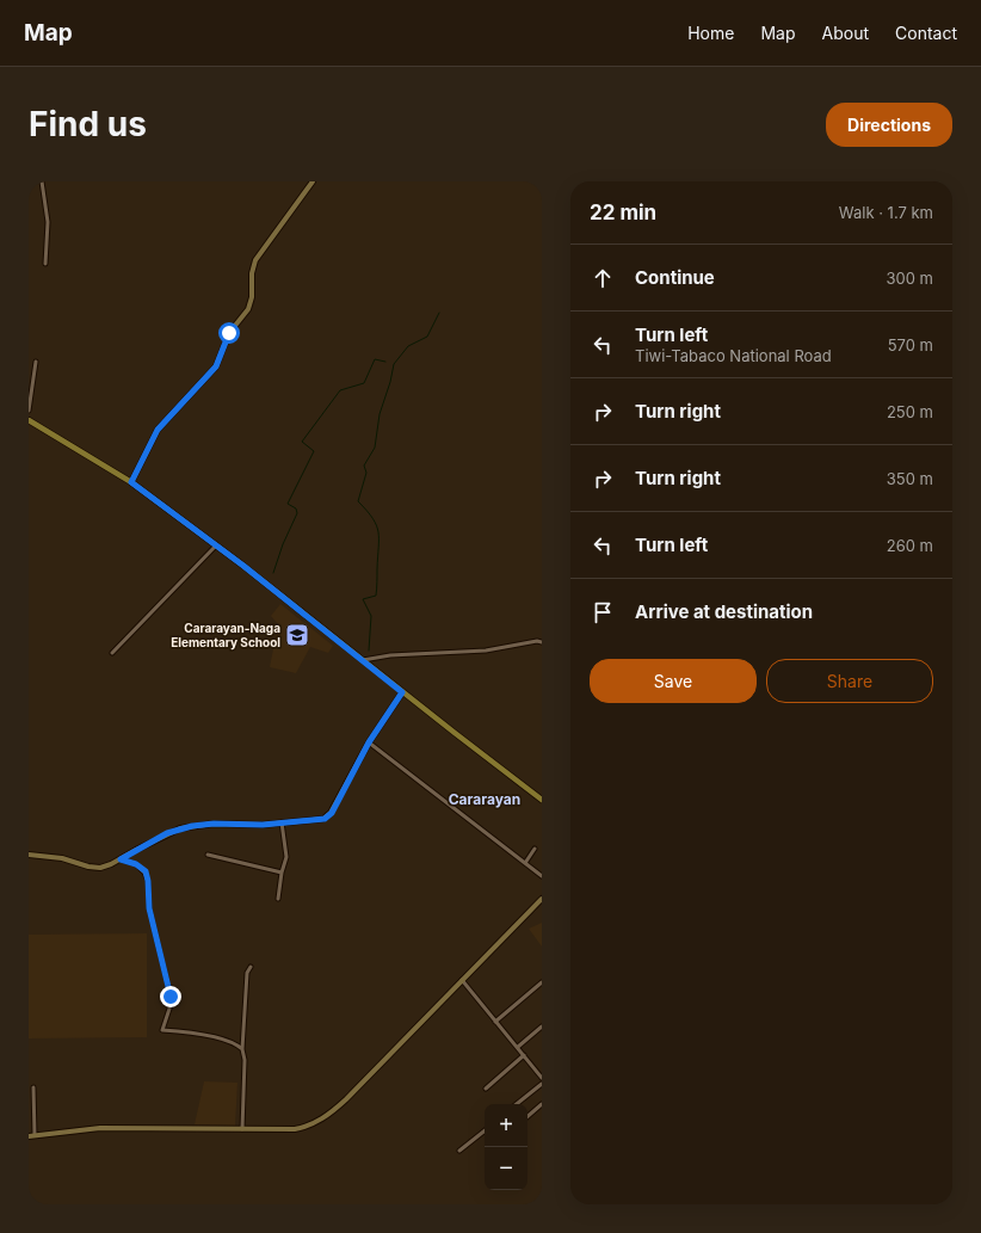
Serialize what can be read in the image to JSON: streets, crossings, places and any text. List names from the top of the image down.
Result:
{
  "districts": ["Cararayan"],
  "places": {
    "school or university": ["Cararayan-Naga Elementary School"]
  },
  "page": {
    "header": "Map",
    "nav": [
      "Home",
      "Map",
      "About",
      "Contact"
    ],
    "buttons": [
      "Directions",
      ["Save", "Share"]
    ],
    "title": "Find us",
    "heading": ["22 min", "Walk · 1.7 km"],
    "list": [
      ["Continue", "300 m"],
      ["Turn left", "Tiwi-Tabaco National Road", "570 m"],
      ["Turn right", "250 m"],
      ["Turn right", "350 m"],
      ["Turn left", "260 m"],
      "Arrive at destination"
    ],
    "map_buttons": ["+", "−"]
  }
}
